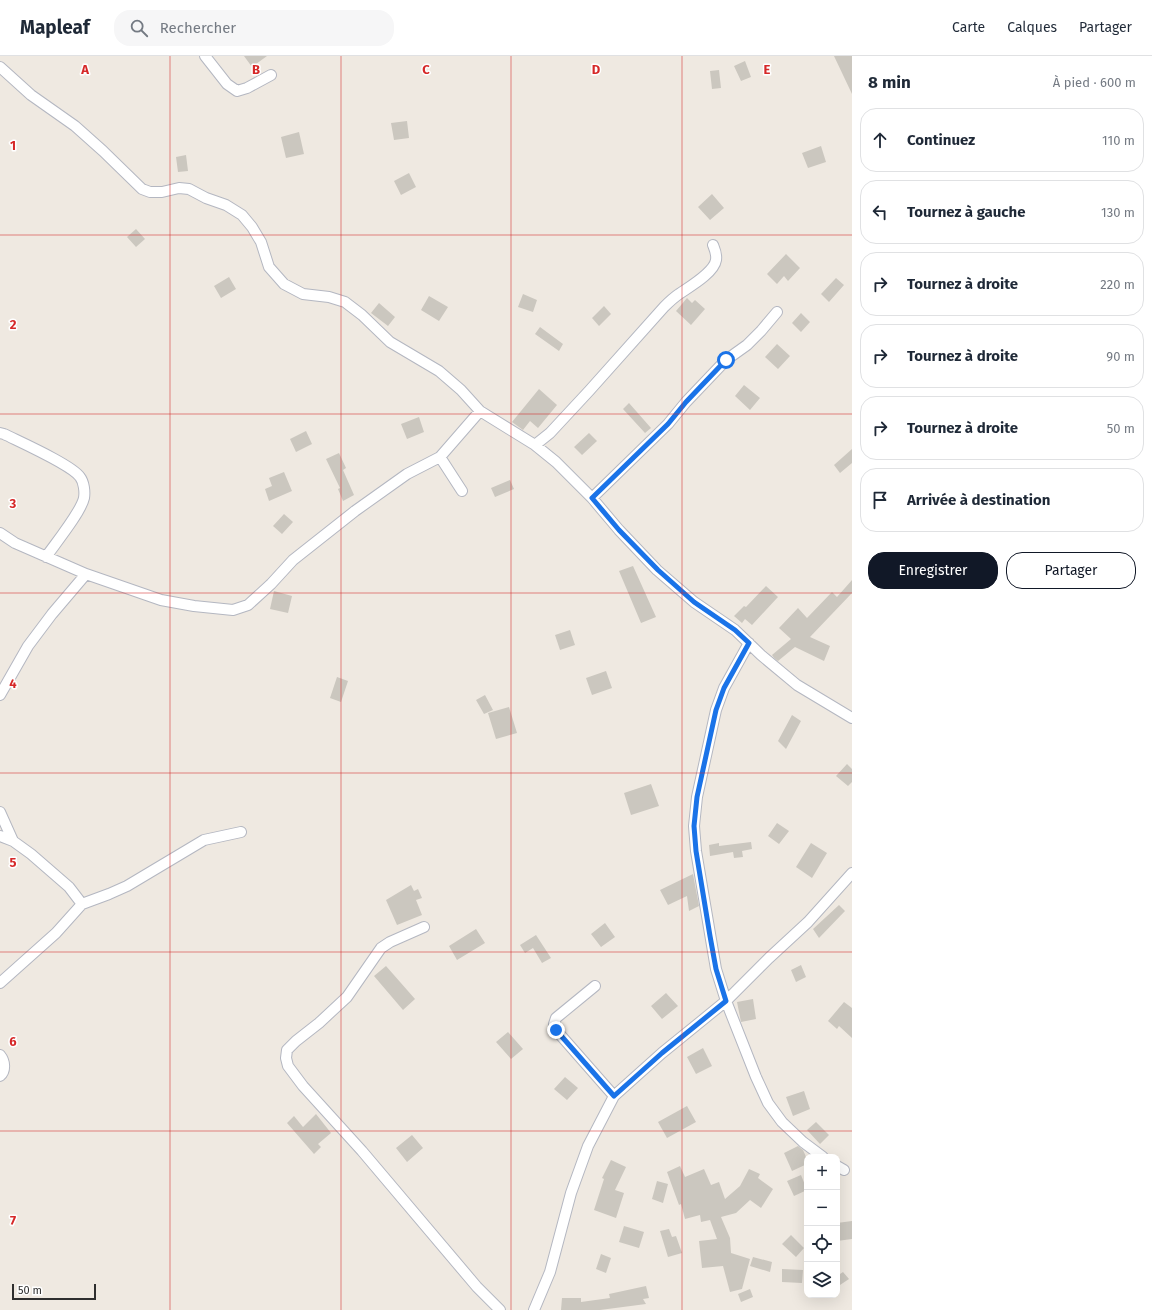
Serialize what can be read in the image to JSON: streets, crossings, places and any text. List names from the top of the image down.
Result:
{
  "scale_bar": "50 m",
  "page": {
    "header": "Mapleaf",
    "search": "Rechercher",
    "nav": ["Carte", "Calques", "Partager"],
    "heading": ["8 min", "À pied · 600 m"],
    "list": [
      ["Continuez", "110 m"],
      ["Tournez à gauche", "130 m"],
      ["Tournez à droite", "220 m"],
      ["Tournez à droite", "90 m"],
      ["Tournez à droite", "50 m"],
      "Arrivée à destination"
    ],
    "buttons": ["Enregistrer", "Partager"],
    "map_buttons": ["+", "−"],
    "scale": "50 m"
  },
  "grid": {
    "columns": [
      "A",
      "B",
      "C",
      "D",
      "E"
    ],
    "rows": [
      "1",
      "2",
      "3",
      "4",
      "5",
      "6",
      "7"
    ]
  }
}
